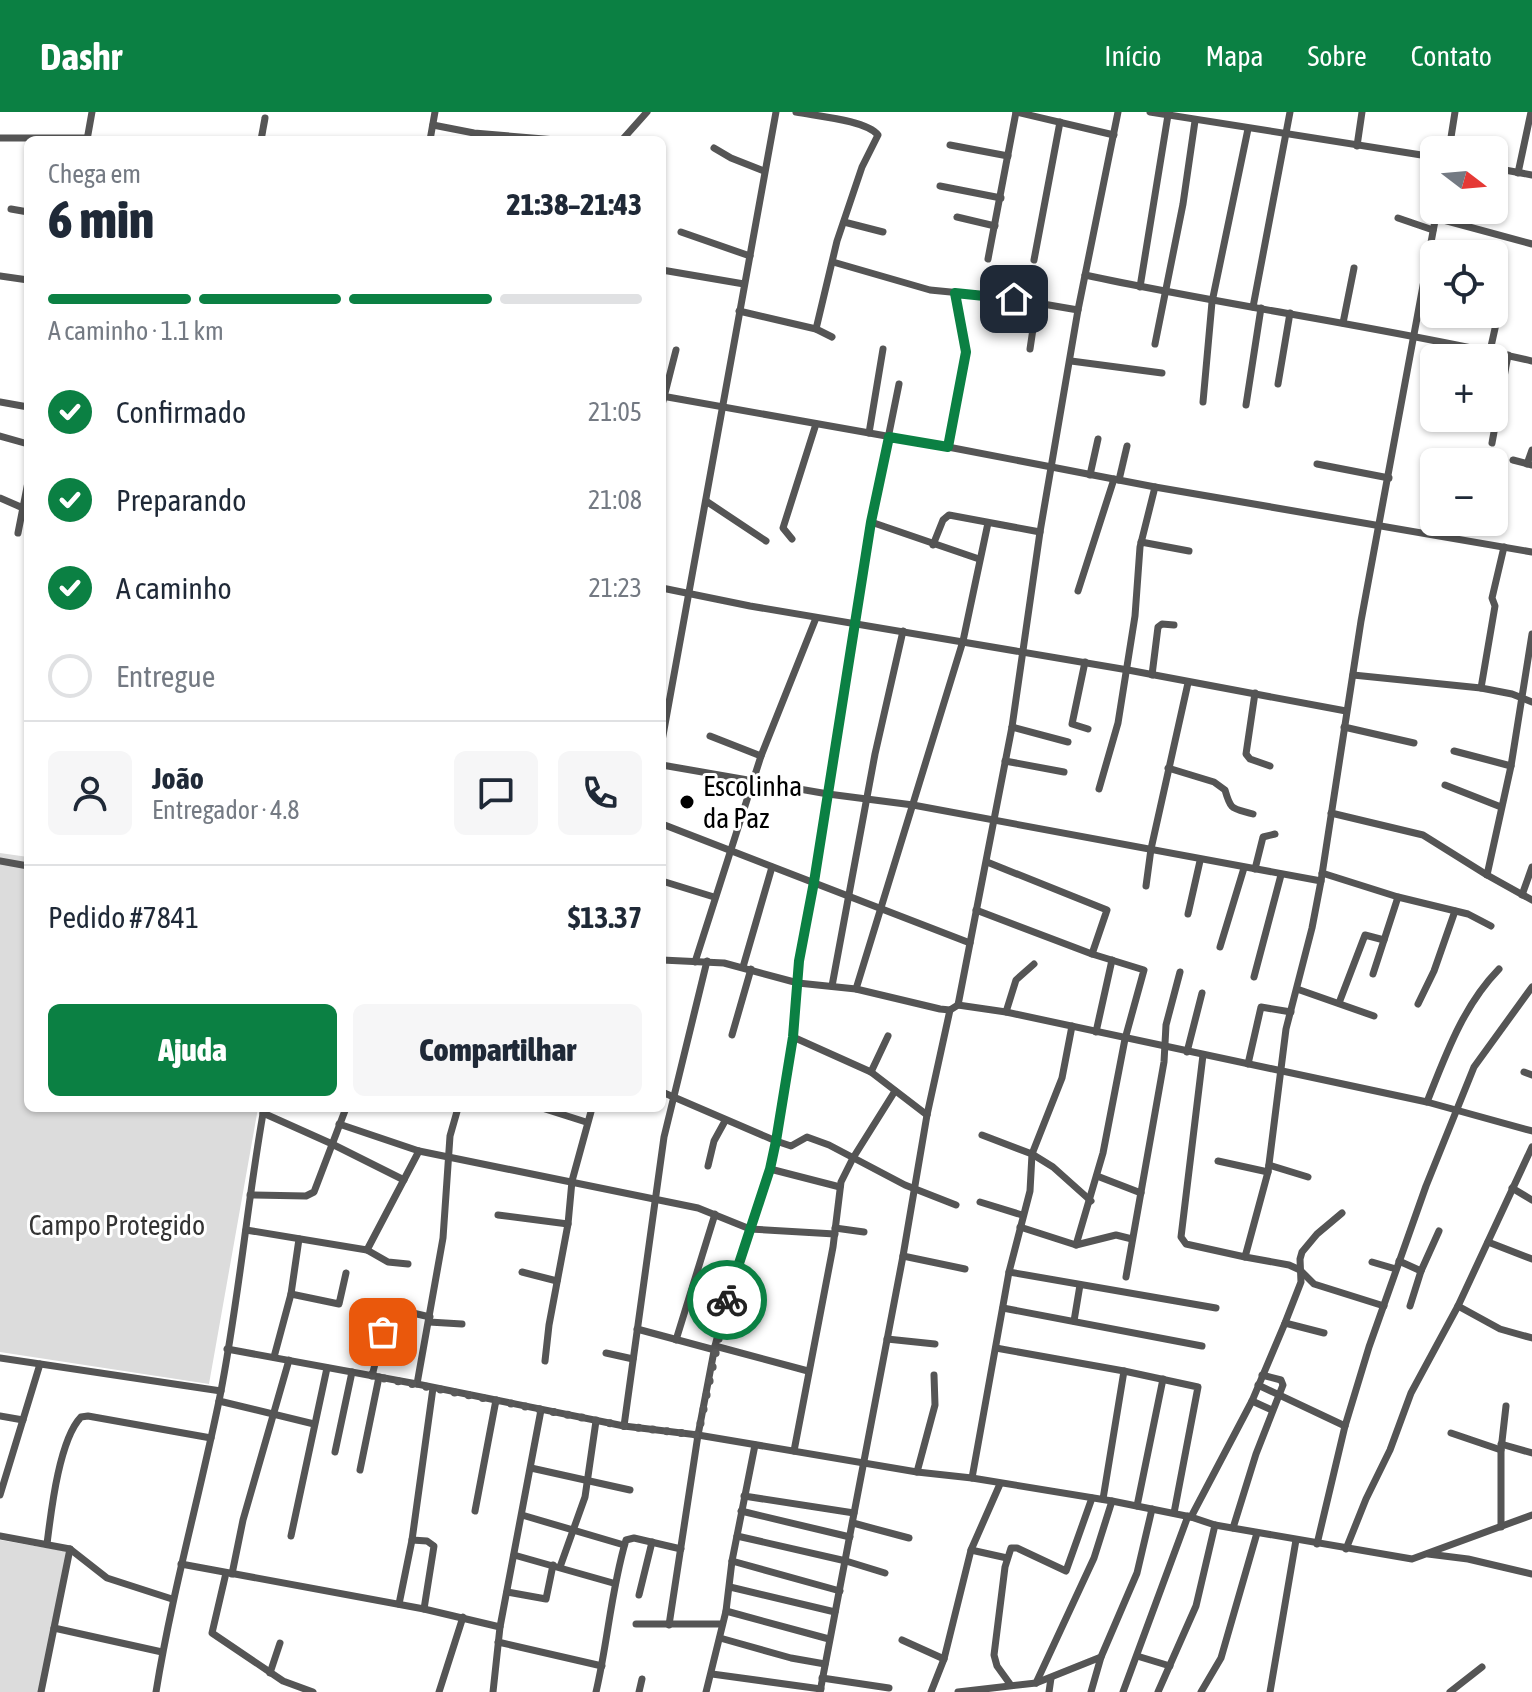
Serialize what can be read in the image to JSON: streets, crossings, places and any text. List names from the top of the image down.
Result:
{
  "parks": ["Campo Protegido"],
  "places": ["Escolinha da Paz"],
  "north": "right",
  "page": {
    "header": "Dashr",
    "nav": [
      "Início",
      "Mapa",
      "Sobre",
      "Contato"
    ],
    "map_buttons": ["+", "−"],
    "heading": ["6 min", "Chega em", "21:38–21:43"],
    "panel": [
      "João",
      "Entregador · 4.8",
      "Pedido #7841",
      "$13.37"
    ],
    "bar": "A caminho · 1.1 km",
    "list": [
      ["Confirmado", "21:05"],
      ["Preparando", "21:08"],
      ["A caminho", "21:23"],
      "Entregue"
    ],
    "buttons": ["Ajuda", "Compartilhar"]
  }
}
